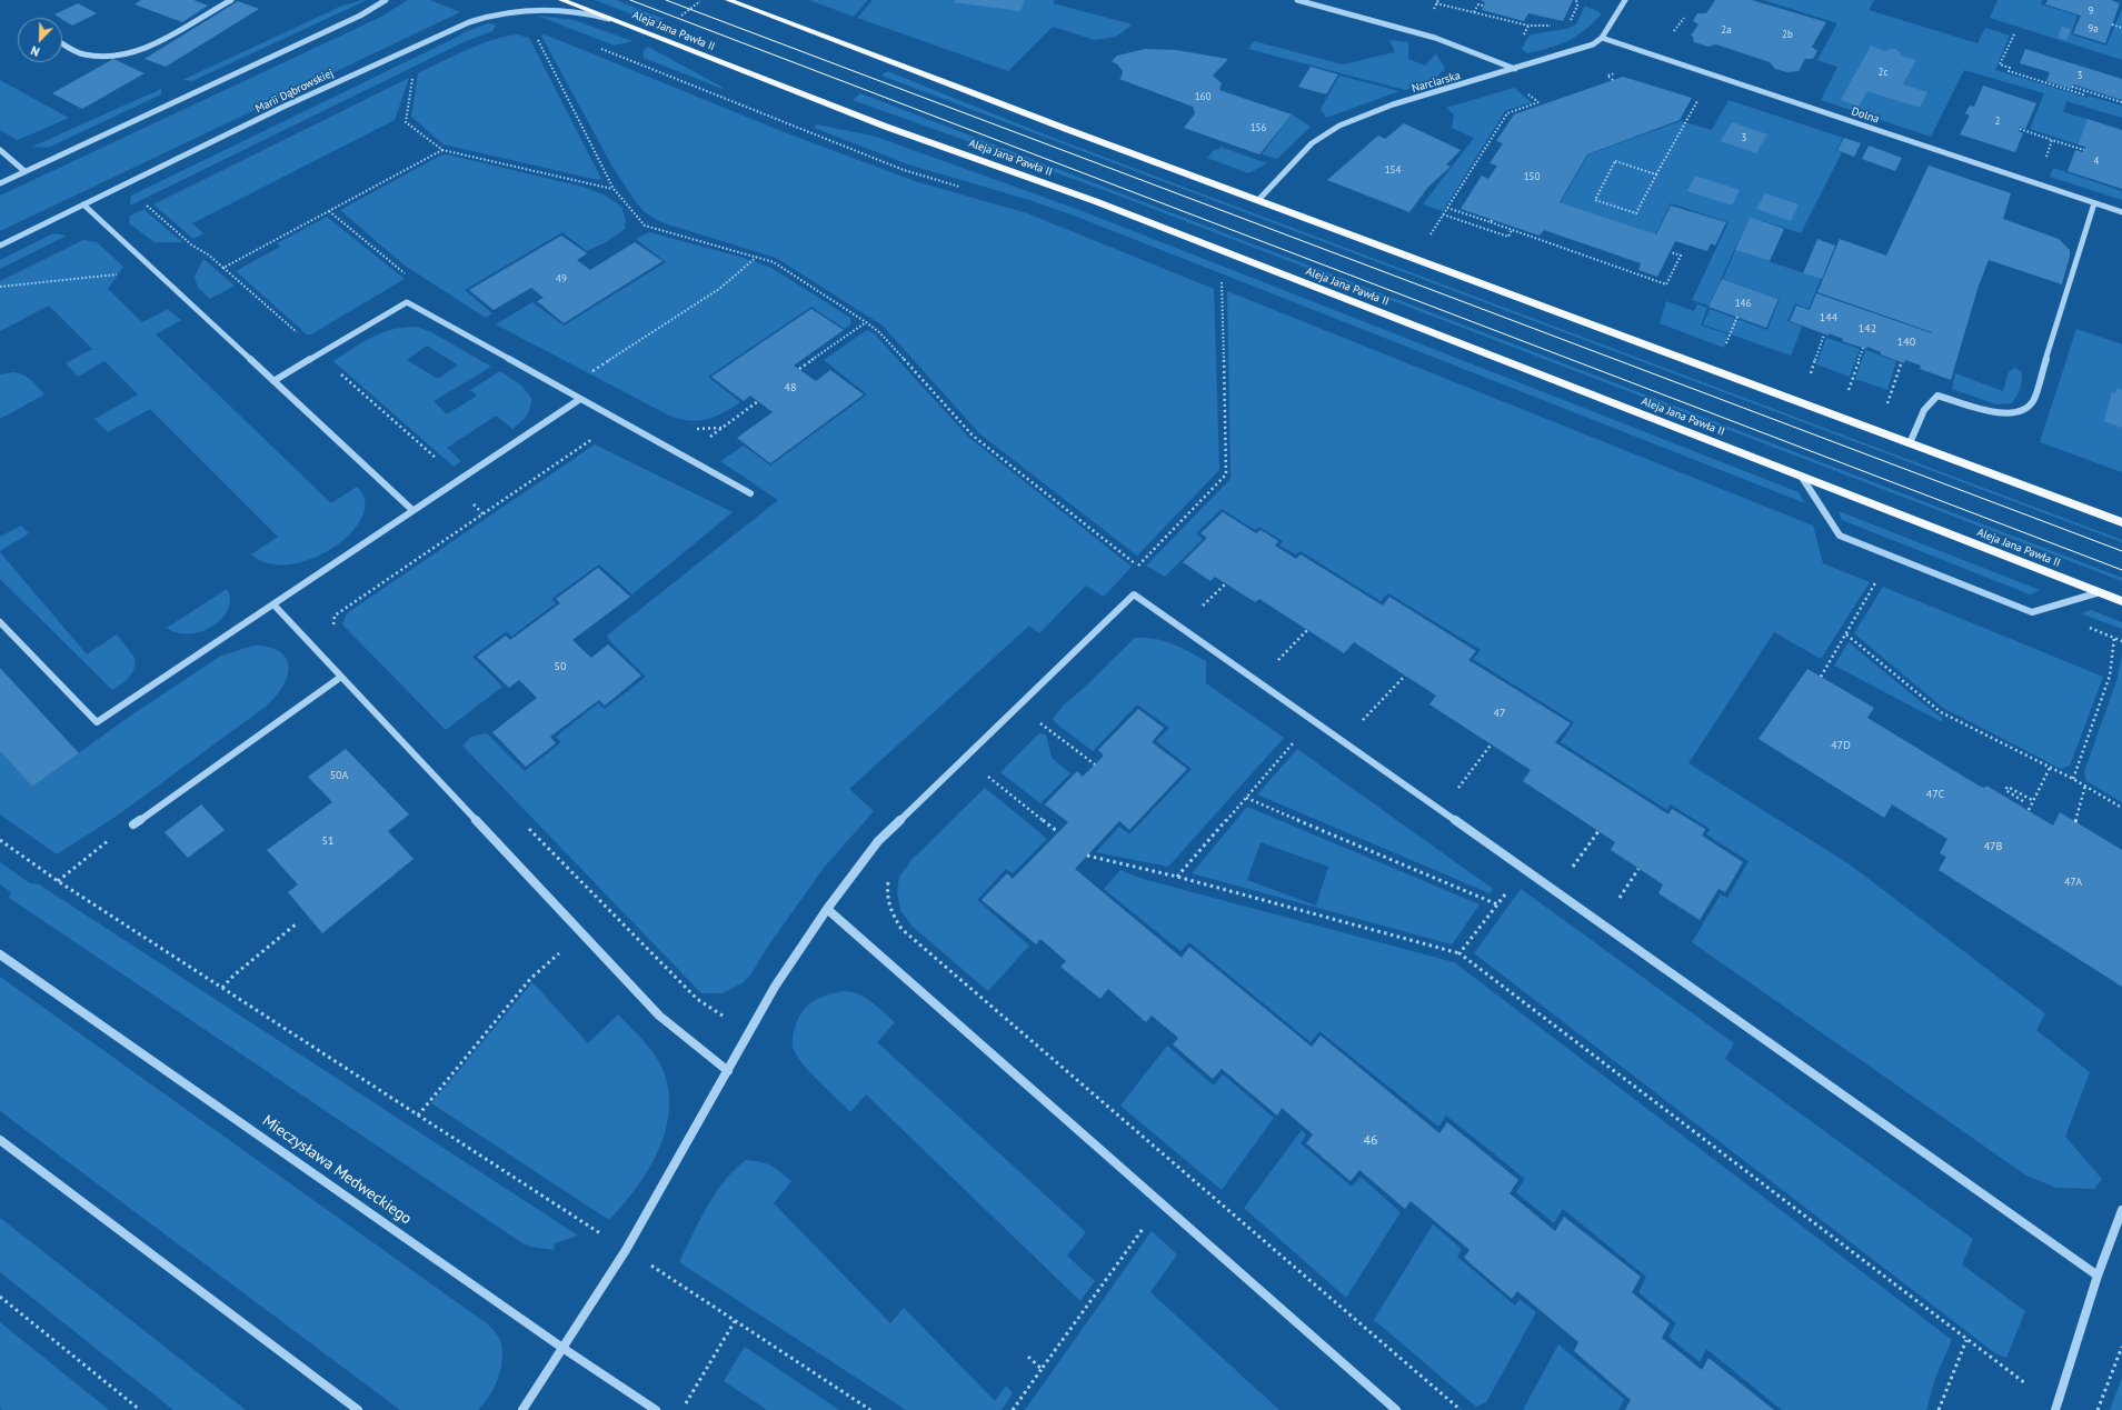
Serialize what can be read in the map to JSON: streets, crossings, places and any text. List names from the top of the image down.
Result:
{
  "streets": {
    "main road": ["Aleja Jana Pawła II"],
    "street": [
      "Narciarska",
      "Marii Dąbrowskiej",
      "Dolna",
      "Mieczysława Medweckiego"
    ]
  },
  "crossings": [
    ["Aleja Jana Pawła II", "Marii Dąbrowskiej"],
    ["Narciarska", "Dolna"]
  ],
  "house_numbers": [
    "9",
    "9a",
    "2a",
    "2b",
    "2c",
    "3",
    "160",
    "2",
    "156",
    "3",
    "4",
    "154",
    "150",
    "49",
    "146",
    "144",
    "142",
    "140",
    "48",
    "50",
    "47",
    "47D",
    "50A",
    "47C",
    "51",
    "47B",
    "47A",
    "46"
  ],
  "north": "bottom left"
}
